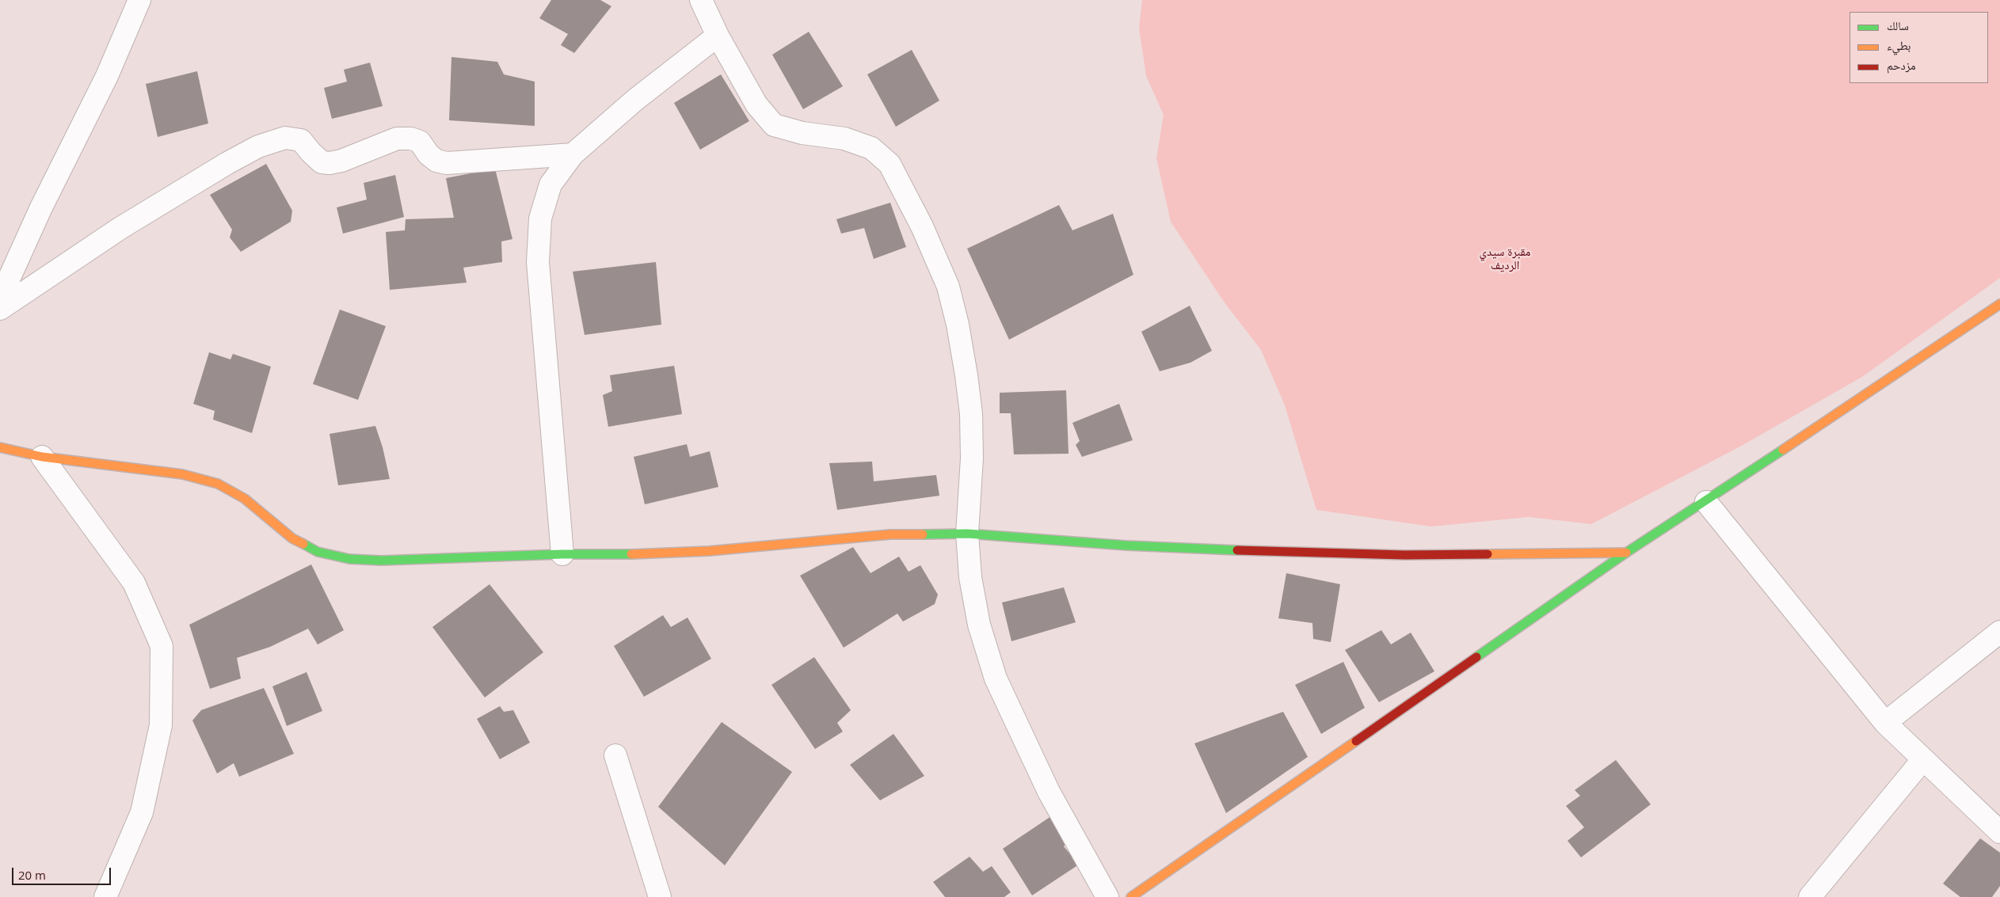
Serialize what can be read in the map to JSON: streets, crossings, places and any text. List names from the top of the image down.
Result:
{
  "parks": ["مقبرة سيدي الرديف"],
  "legend": ["سالك", "بطيء", "مزدحم"],
  "scale_bar": "20 m"
}
